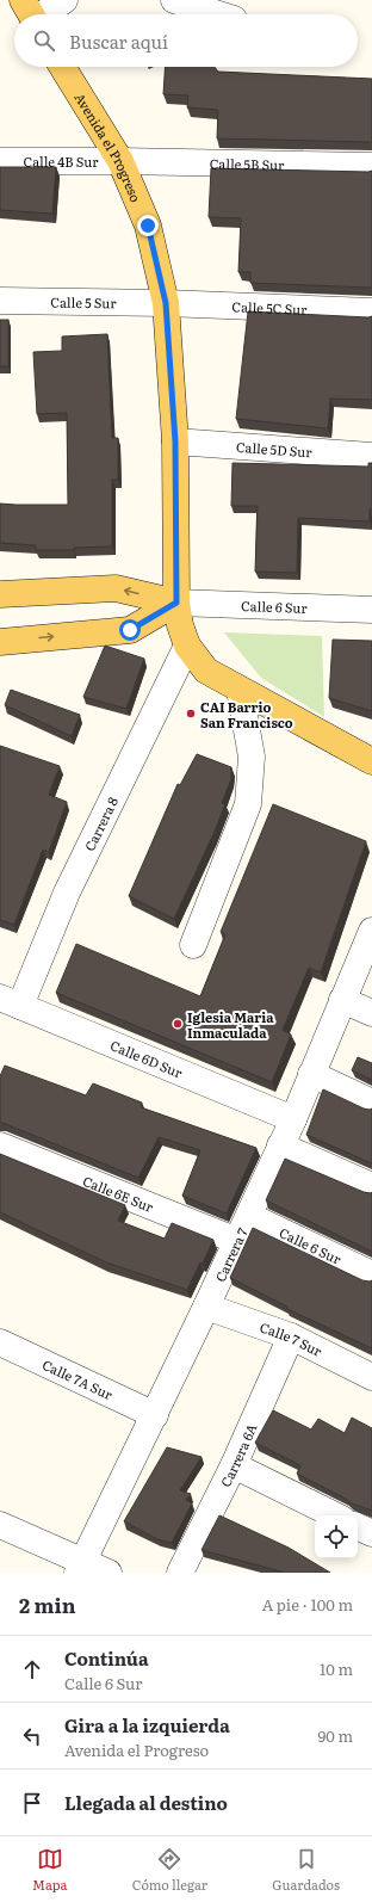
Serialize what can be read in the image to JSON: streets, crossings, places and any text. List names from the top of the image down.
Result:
{
  "streets": {
    "main road": ["Avenida el Progreso", "Calle 6 Sur"],
    "street": [
      "Calle 4B Sur",
      "Calle 5B Sur",
      "Calle 5 Sur",
      "Calle 5C Sur",
      "Calle 5D Sur",
      "Carrera 8",
      "Calle 6D Sur",
      "Calle 6E Sur",
      "Carrera 7",
      "Calle 7 Sur",
      "Calle 7A Sur",
      "Carrera 6A"
    ]
  },
  "crossings": [
    ["Avenida el Progreso", "Calle 4B Sur"],
    ["Avenida el Progreso", "Calle 5B Sur"],
    ["Avenida el Progreso", "Calle 5 Sur"],
    ["Avenida el Progreso", "Calle 5C Sur"],
    ["Avenida el Progreso", "Calle 5D Sur"],
    ["Avenida el Progreso", "Calle 6 Sur"],
    ["Avenida el Progreso", "Carrera 8"],
    ["Calle 4B Sur", "Calle 5B Sur"],
    ["Calle 5 Sur", "Calle 5C Sur"],
    ["Calle 6 Sur", "Carrera 7"],
    ["Carrera 8", "Calle 6D Sur"],
    ["Calle 6D Sur", "Carrera 7"],
    ["Calle 6E Sur", "Carrera 7"],
    ["Carrera 7", "Calle 7 Sur"],
    ["Carrera 7", "Calle 7A Sur"],
    ["Calle 7 Sur", "Carrera 6A"]
  ],
  "places": ["CAI Barrio San Francisco", "Iglesia Maria Inmaculada"],
  "page": {
    "search": "Buscar aquí",
    "heading": ["2 min", "A pie · 100 m"],
    "list": [
      ["Continúa", "Calle 6 Sur", "10 m"],
      ["Gira a la izquierda", "Avenida el Progreso", "90 m"],
      "Llegada al destino"
    ],
    "nav": ["Mapa", "Cómo llegar", "Guardados"]
  }
}
